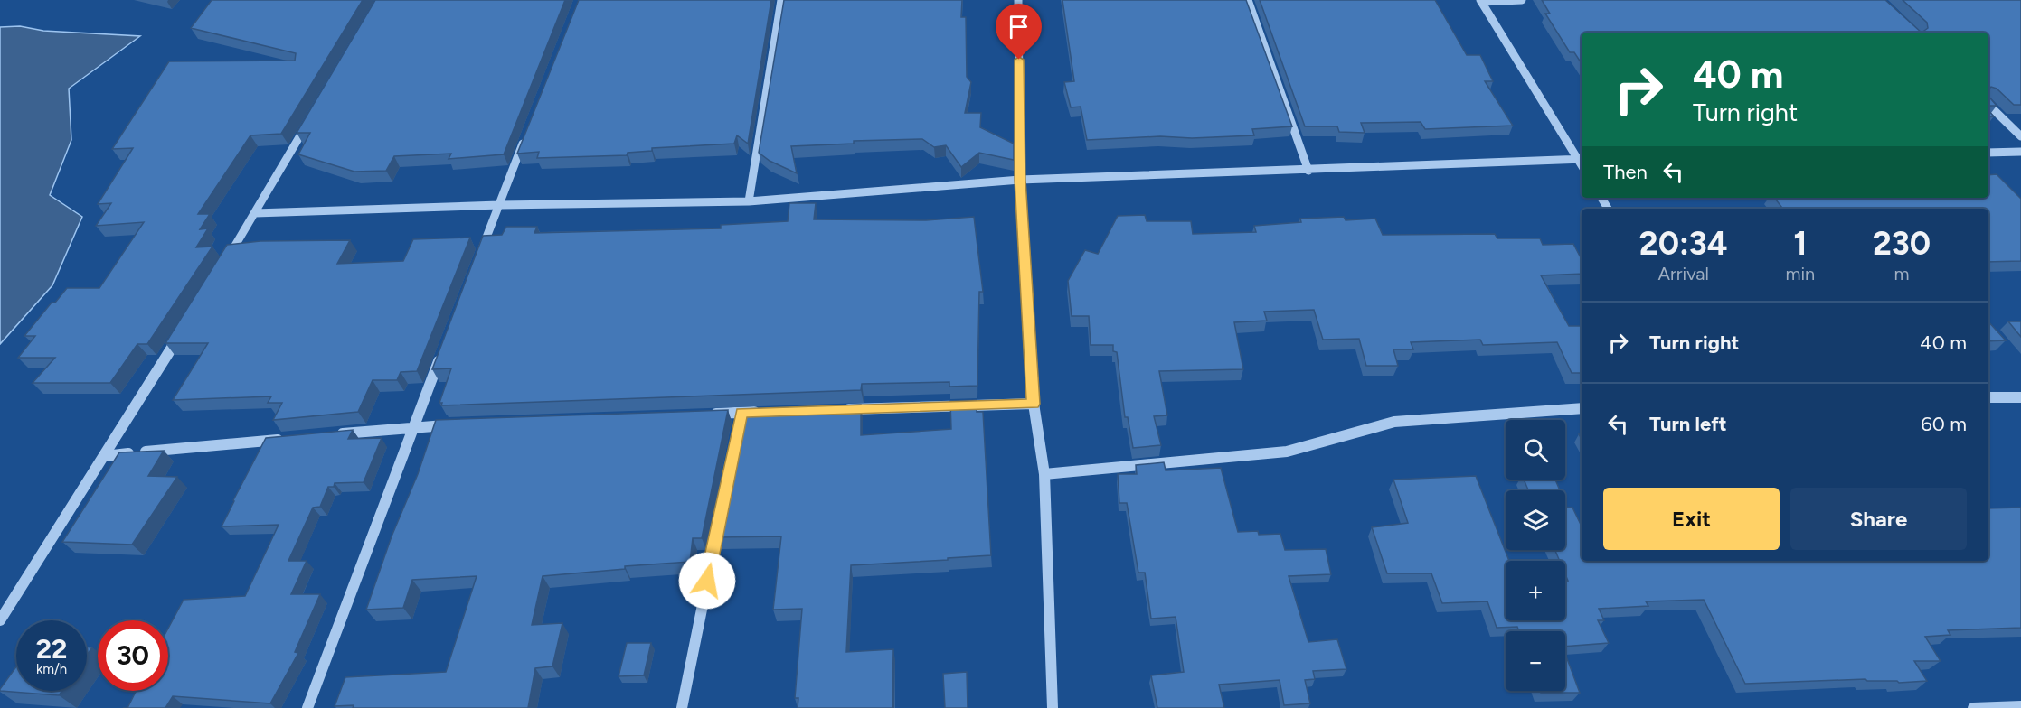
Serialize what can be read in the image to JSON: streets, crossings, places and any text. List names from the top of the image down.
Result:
{
  "page": {
    "turn": ["40 m", "Turn right"],
    "then": "Then",
    "eta": [
      "20:34",
      "Arrival",
      "1",
      "min",
      "230",
      "m"
    ],
    "list": [
      {
        "name": "Turn right",
        "value": "40 m"
      },
      {
        "name": "Turn left",
        "value": "60 m"
      }
    ],
    "map_buttons": ["+", "−"],
    "buttons": ["Exit", "Share"],
    "speed": "22 km/h",
    "limit": "30"
  }
}
